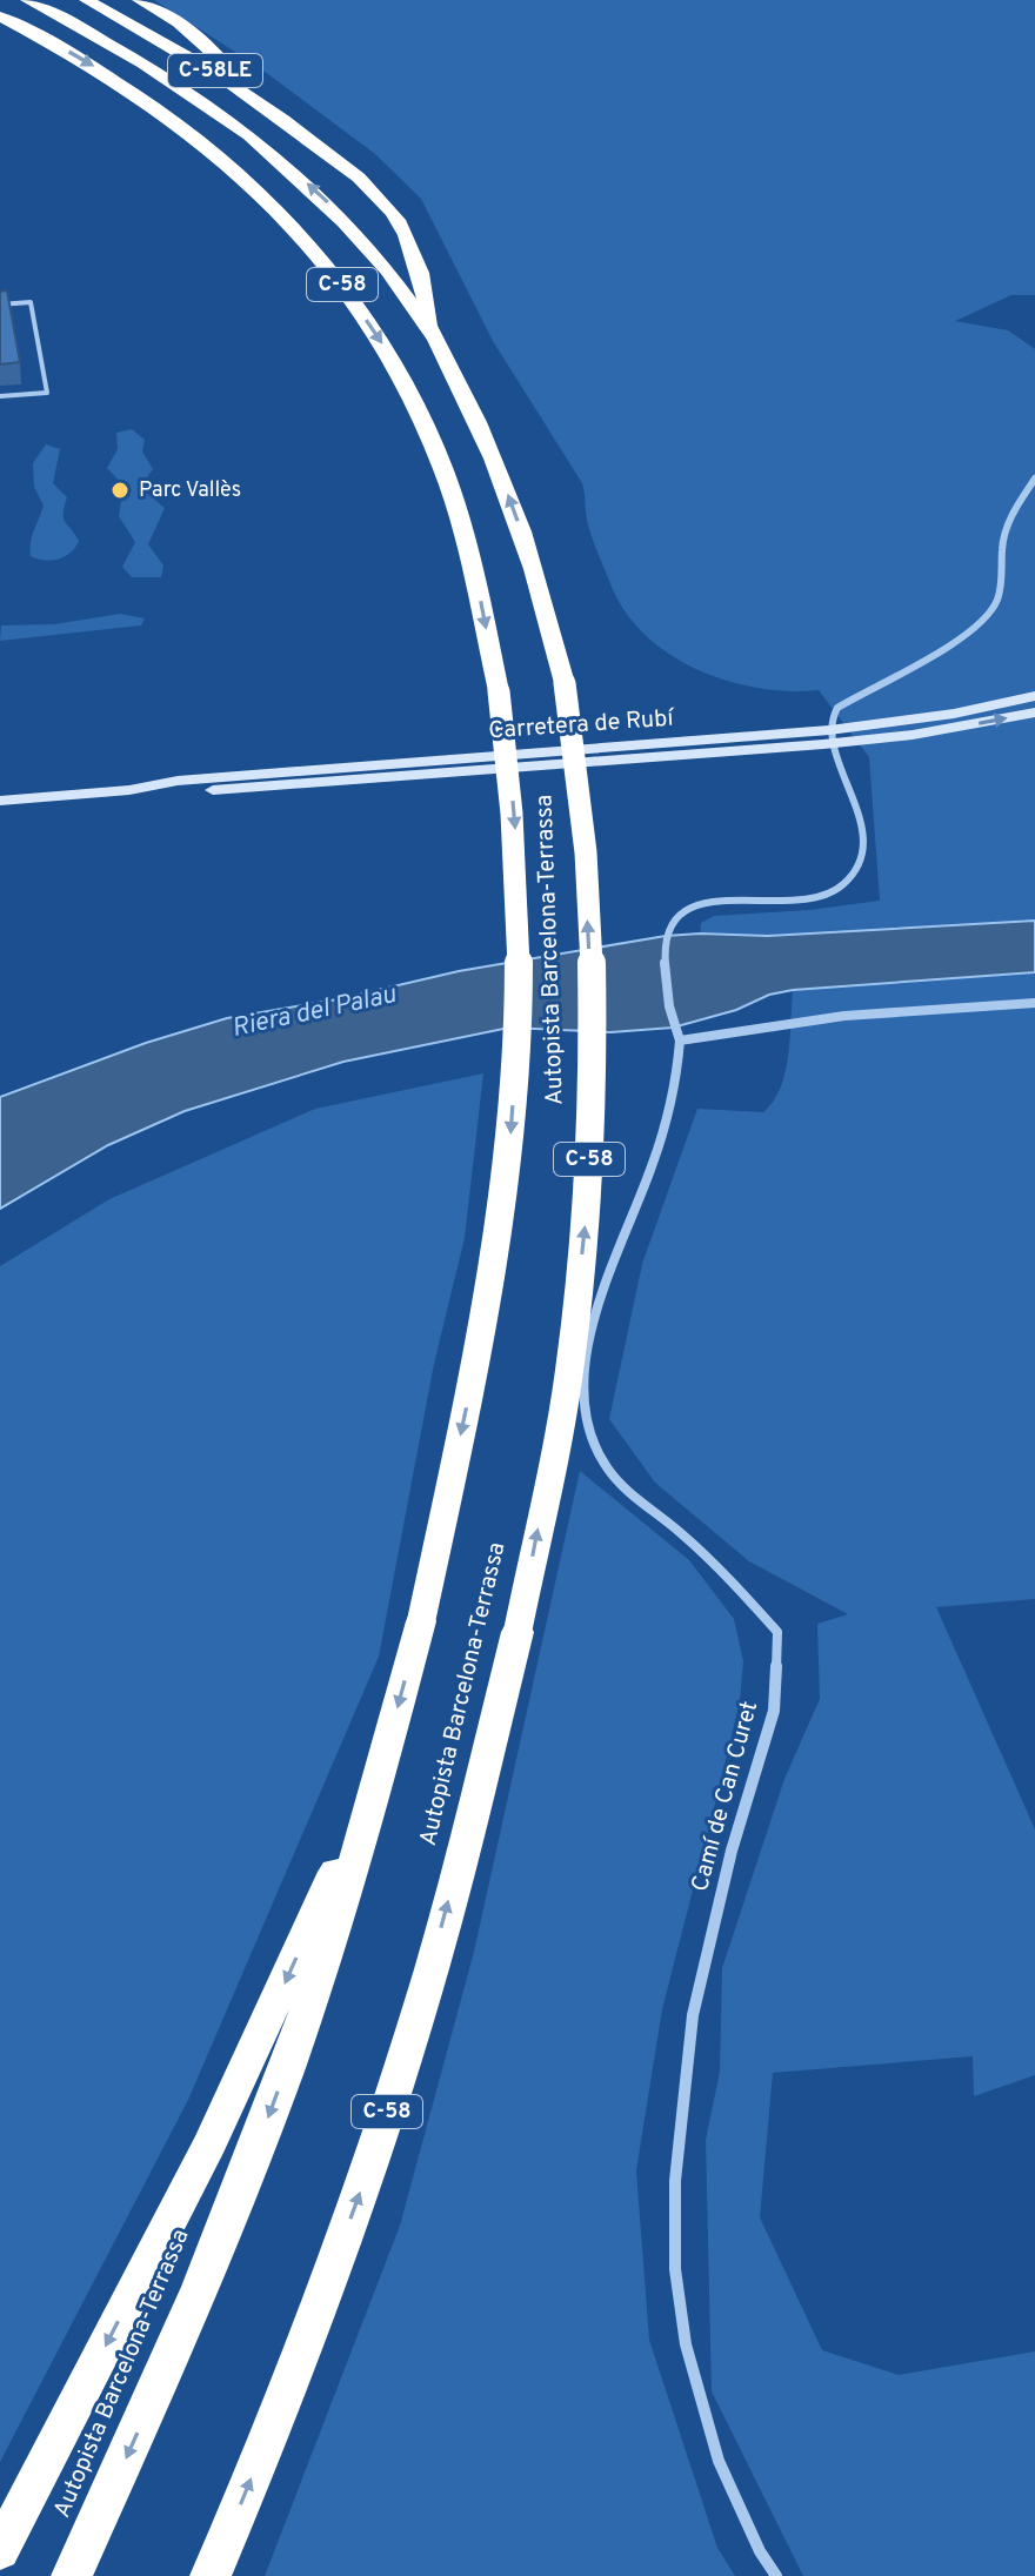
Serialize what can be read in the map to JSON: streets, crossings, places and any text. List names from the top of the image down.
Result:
{
  "streets": {
    "highway": ["C-58LE", "C-58", "Autopista Barcelona-Terrassa"],
    "main road": ["Carretera de Rubí"],
    "street": ["Camí de Can Curet"]
  },
  "crossings": [
    ["C-58LE", "Autopista Barcelona-Terrassa"]
  ],
  "water": ["Riera del Palau"],
  "places": ["Parc Vallès"]
}
